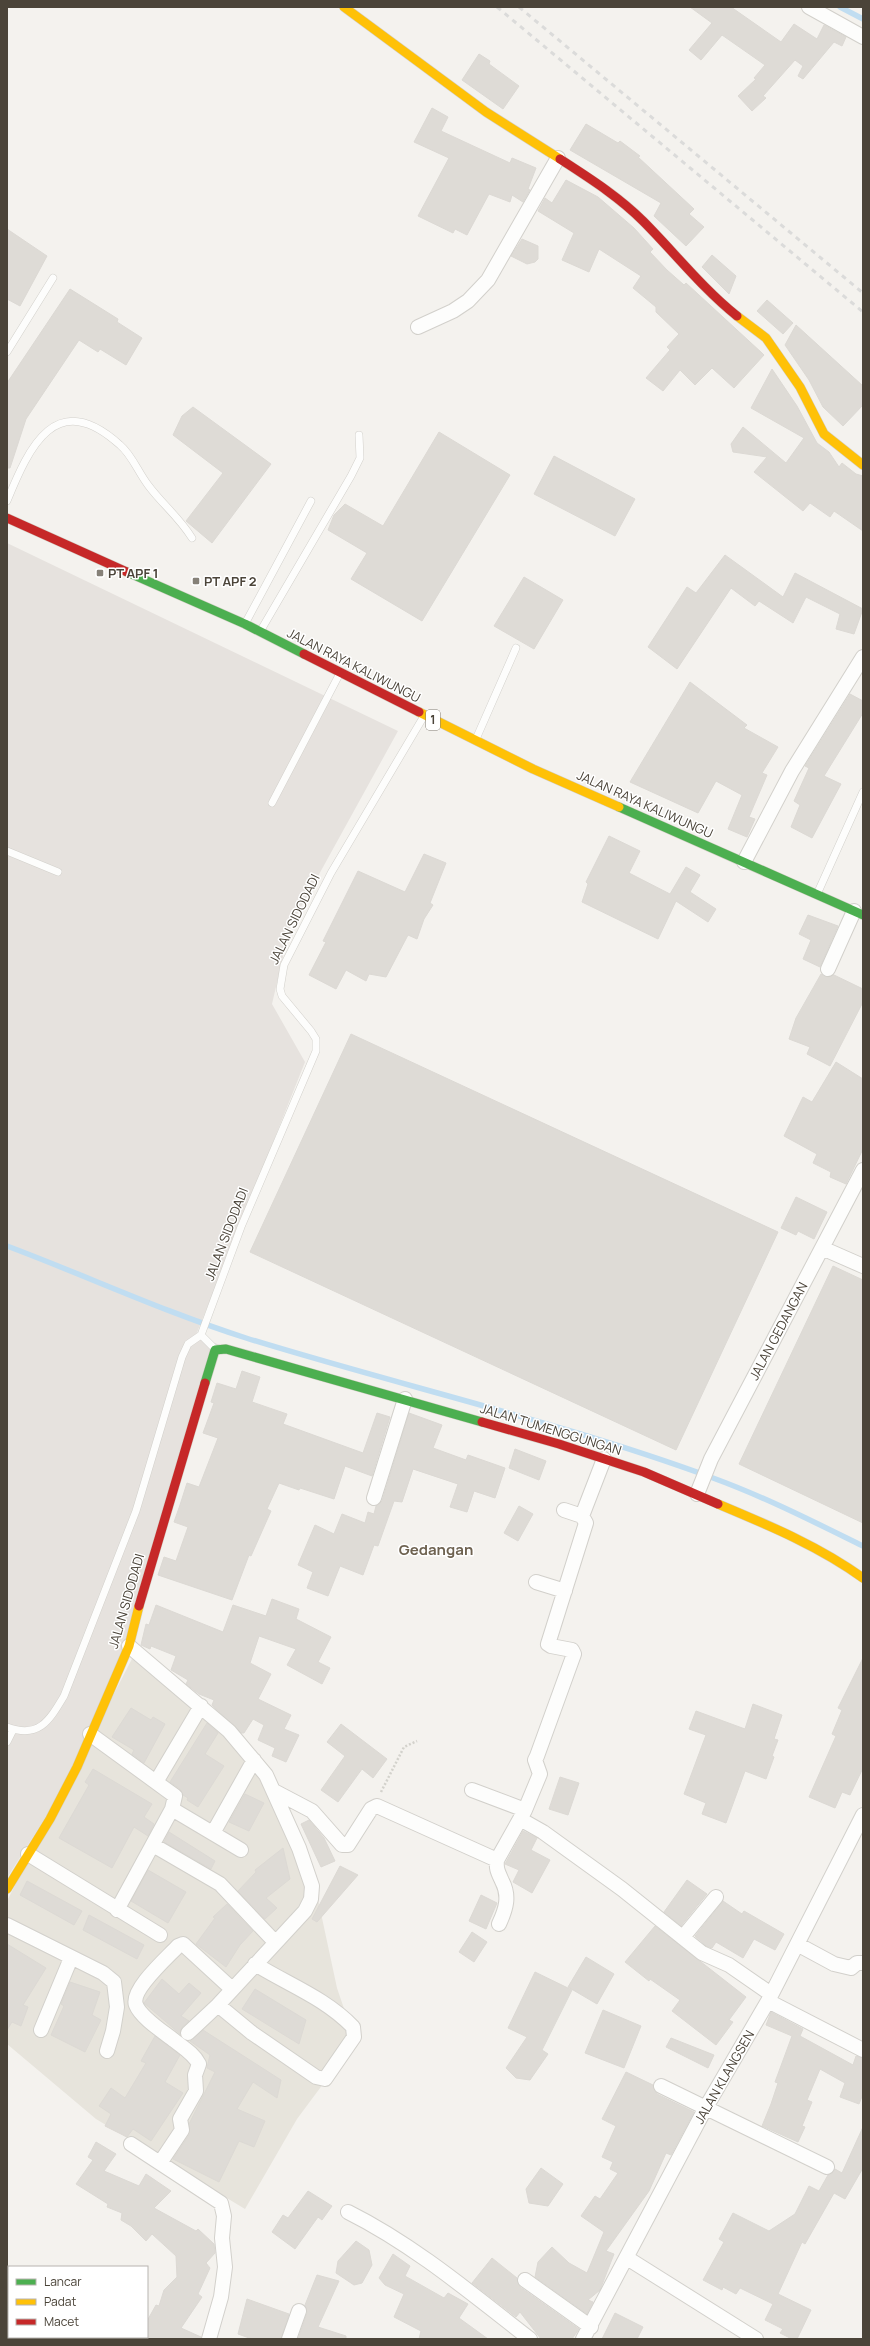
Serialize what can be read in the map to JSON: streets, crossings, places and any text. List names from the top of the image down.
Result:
{
  "streets": {
    "street": [
      "JALAN RAYA KALIWUNGU",
      "1",
      "JALAN SIDODADI",
      "JALAN GEDANGAN",
      "JALAN TUMENGGUNGAN",
      "JALAN KLANGSEN"
    ]
  },
  "crossings": [
    ["JALAN RAYA KALIWUNGU", "JALAN SIDODADI"],
    ["JALAN SIDODADI", "JALAN TUMENGGUNGAN"],
    ["JALAN GEDANGAN", "JALAN TUMENGGUNGAN"]
  ],
  "districts": ["Gedangan"],
  "places": {
    "transit": ["PT APF 1", "PT APF 2"]
  },
  "legend": ["Lancar", "Padat", "Macet"]
}
